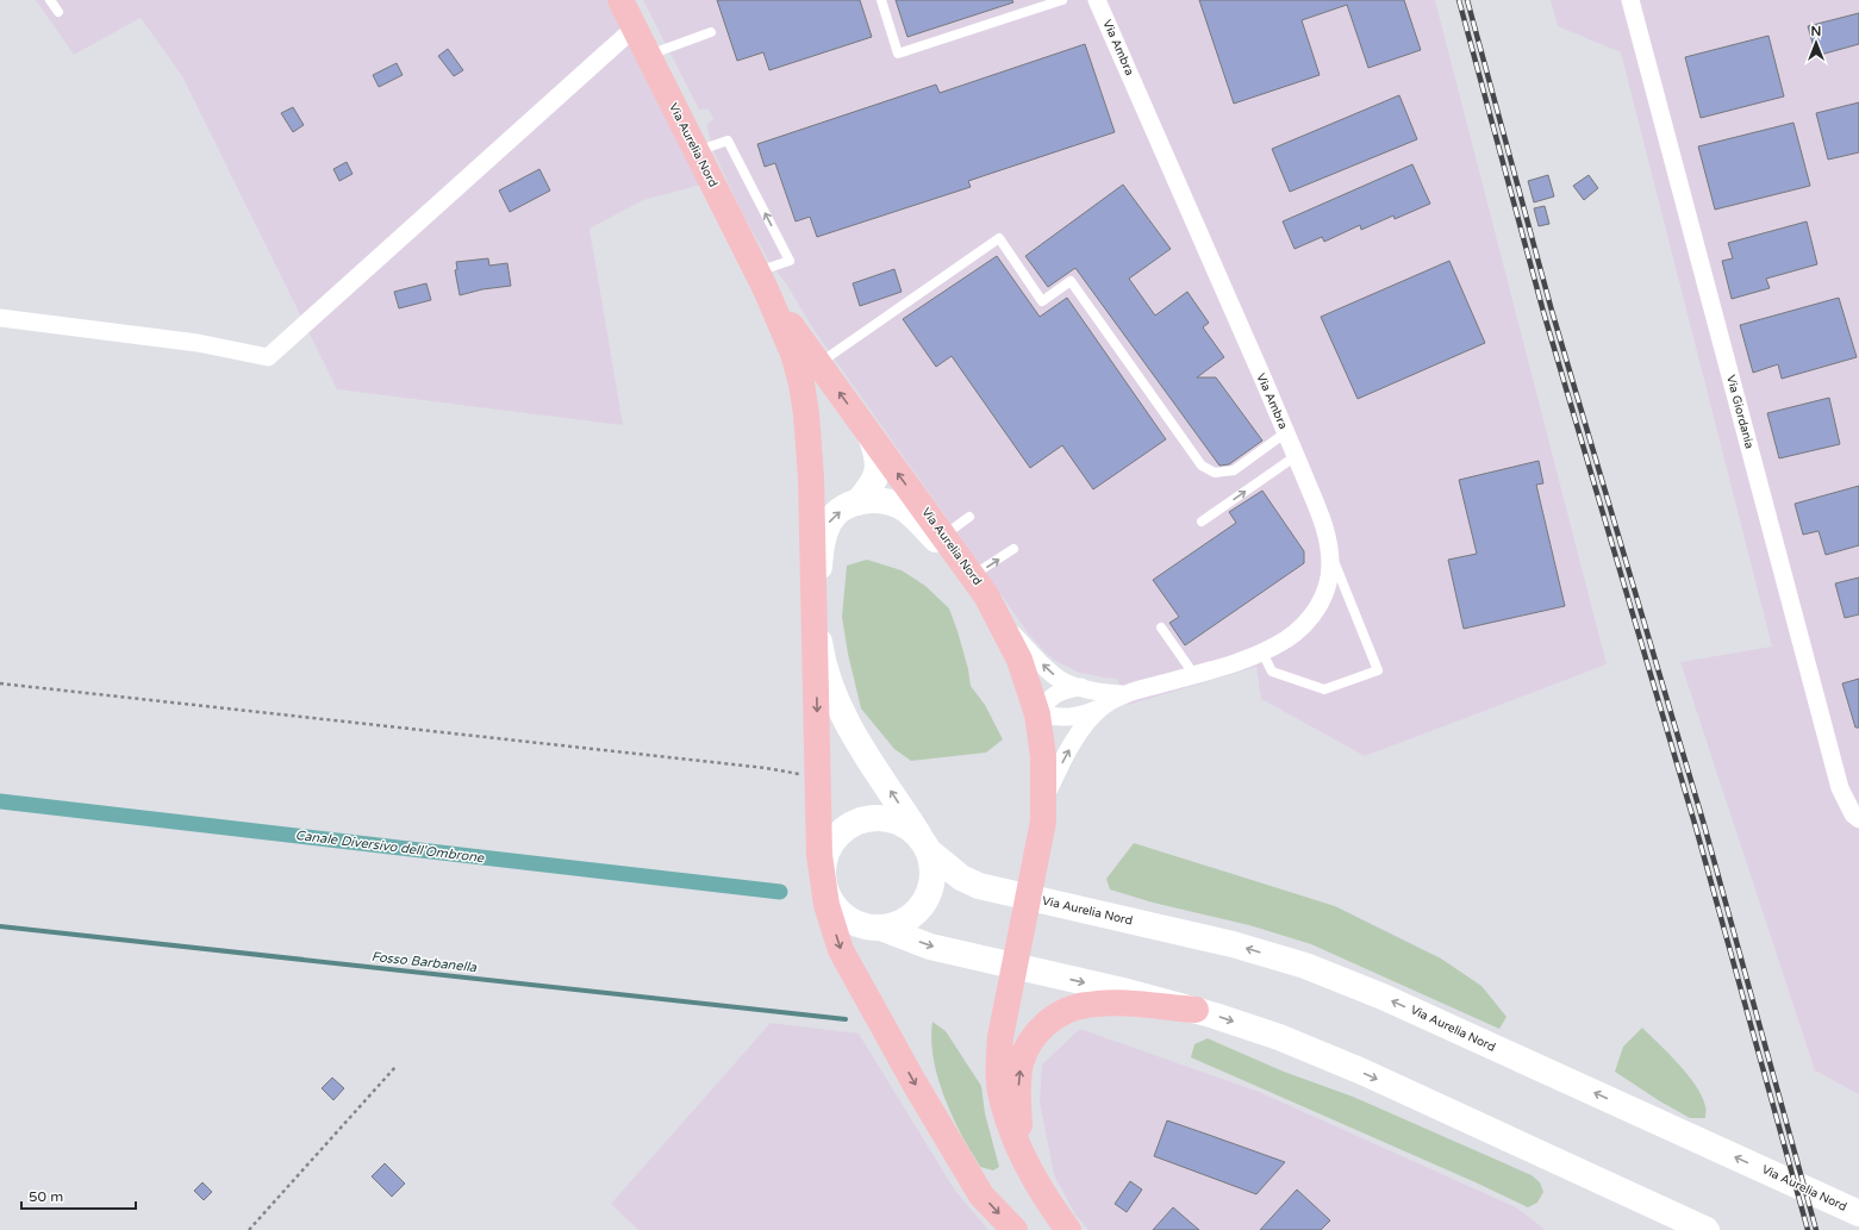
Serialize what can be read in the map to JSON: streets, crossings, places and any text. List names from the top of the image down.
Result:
{
  "streets": {
    "main road": ["Via Aurelia Nord"],
    "street": ["Via Ambra", "Via Giordania"]
  },
  "water": ["Canale Diversivo dell'Ombrone", "Fosso Barbanella"],
  "scale_bar": "50 m",
  "north": "top"
}
